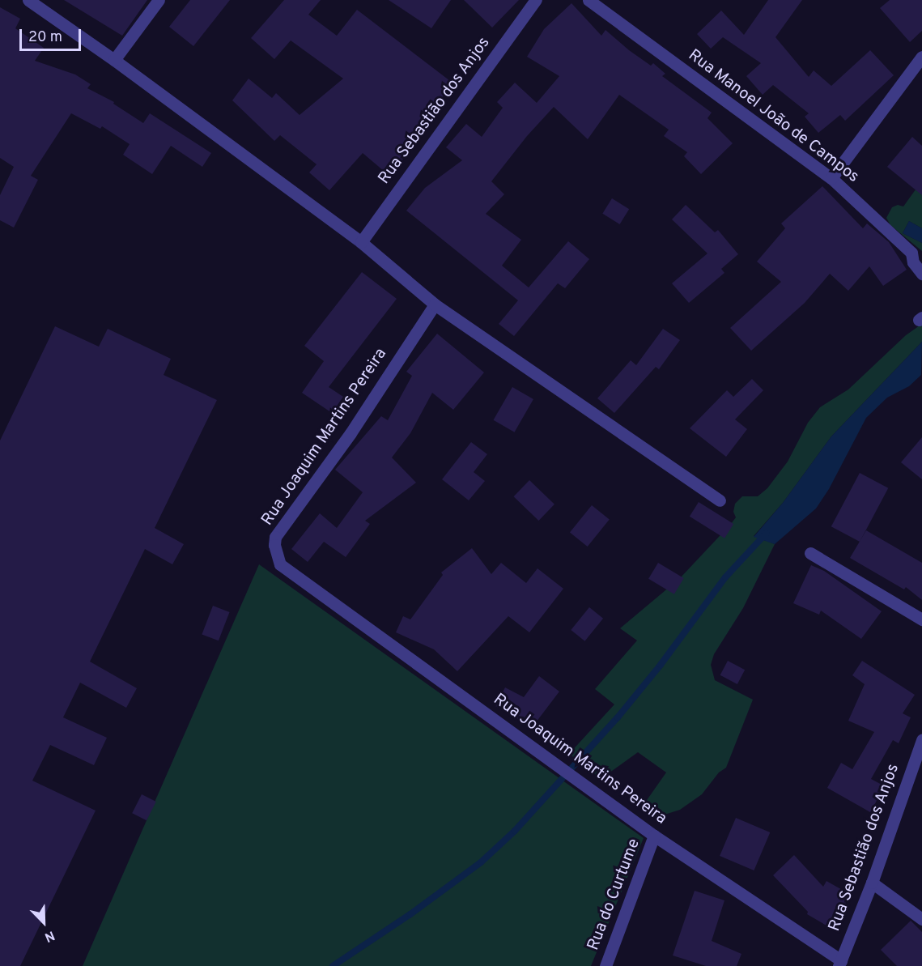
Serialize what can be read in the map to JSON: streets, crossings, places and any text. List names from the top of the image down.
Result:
{
  "streets": {
    "street": [
      "Rua Sebastião dos Anjos",
      "Rua Manoel João de Campos",
      "Rua Joaquim Martins Pereira",
      "Rua do Curtume"
    ]
  },
  "crossings": [
    ["Rua Sebastião dos Anjos", "Rua Joaquim Martins Pereira"],
    ["Rua Joaquim Martins Pereira", "Rua do Curtume"]
  ],
  "scale_bar": "20 m",
  "north": "bottom right"
}
